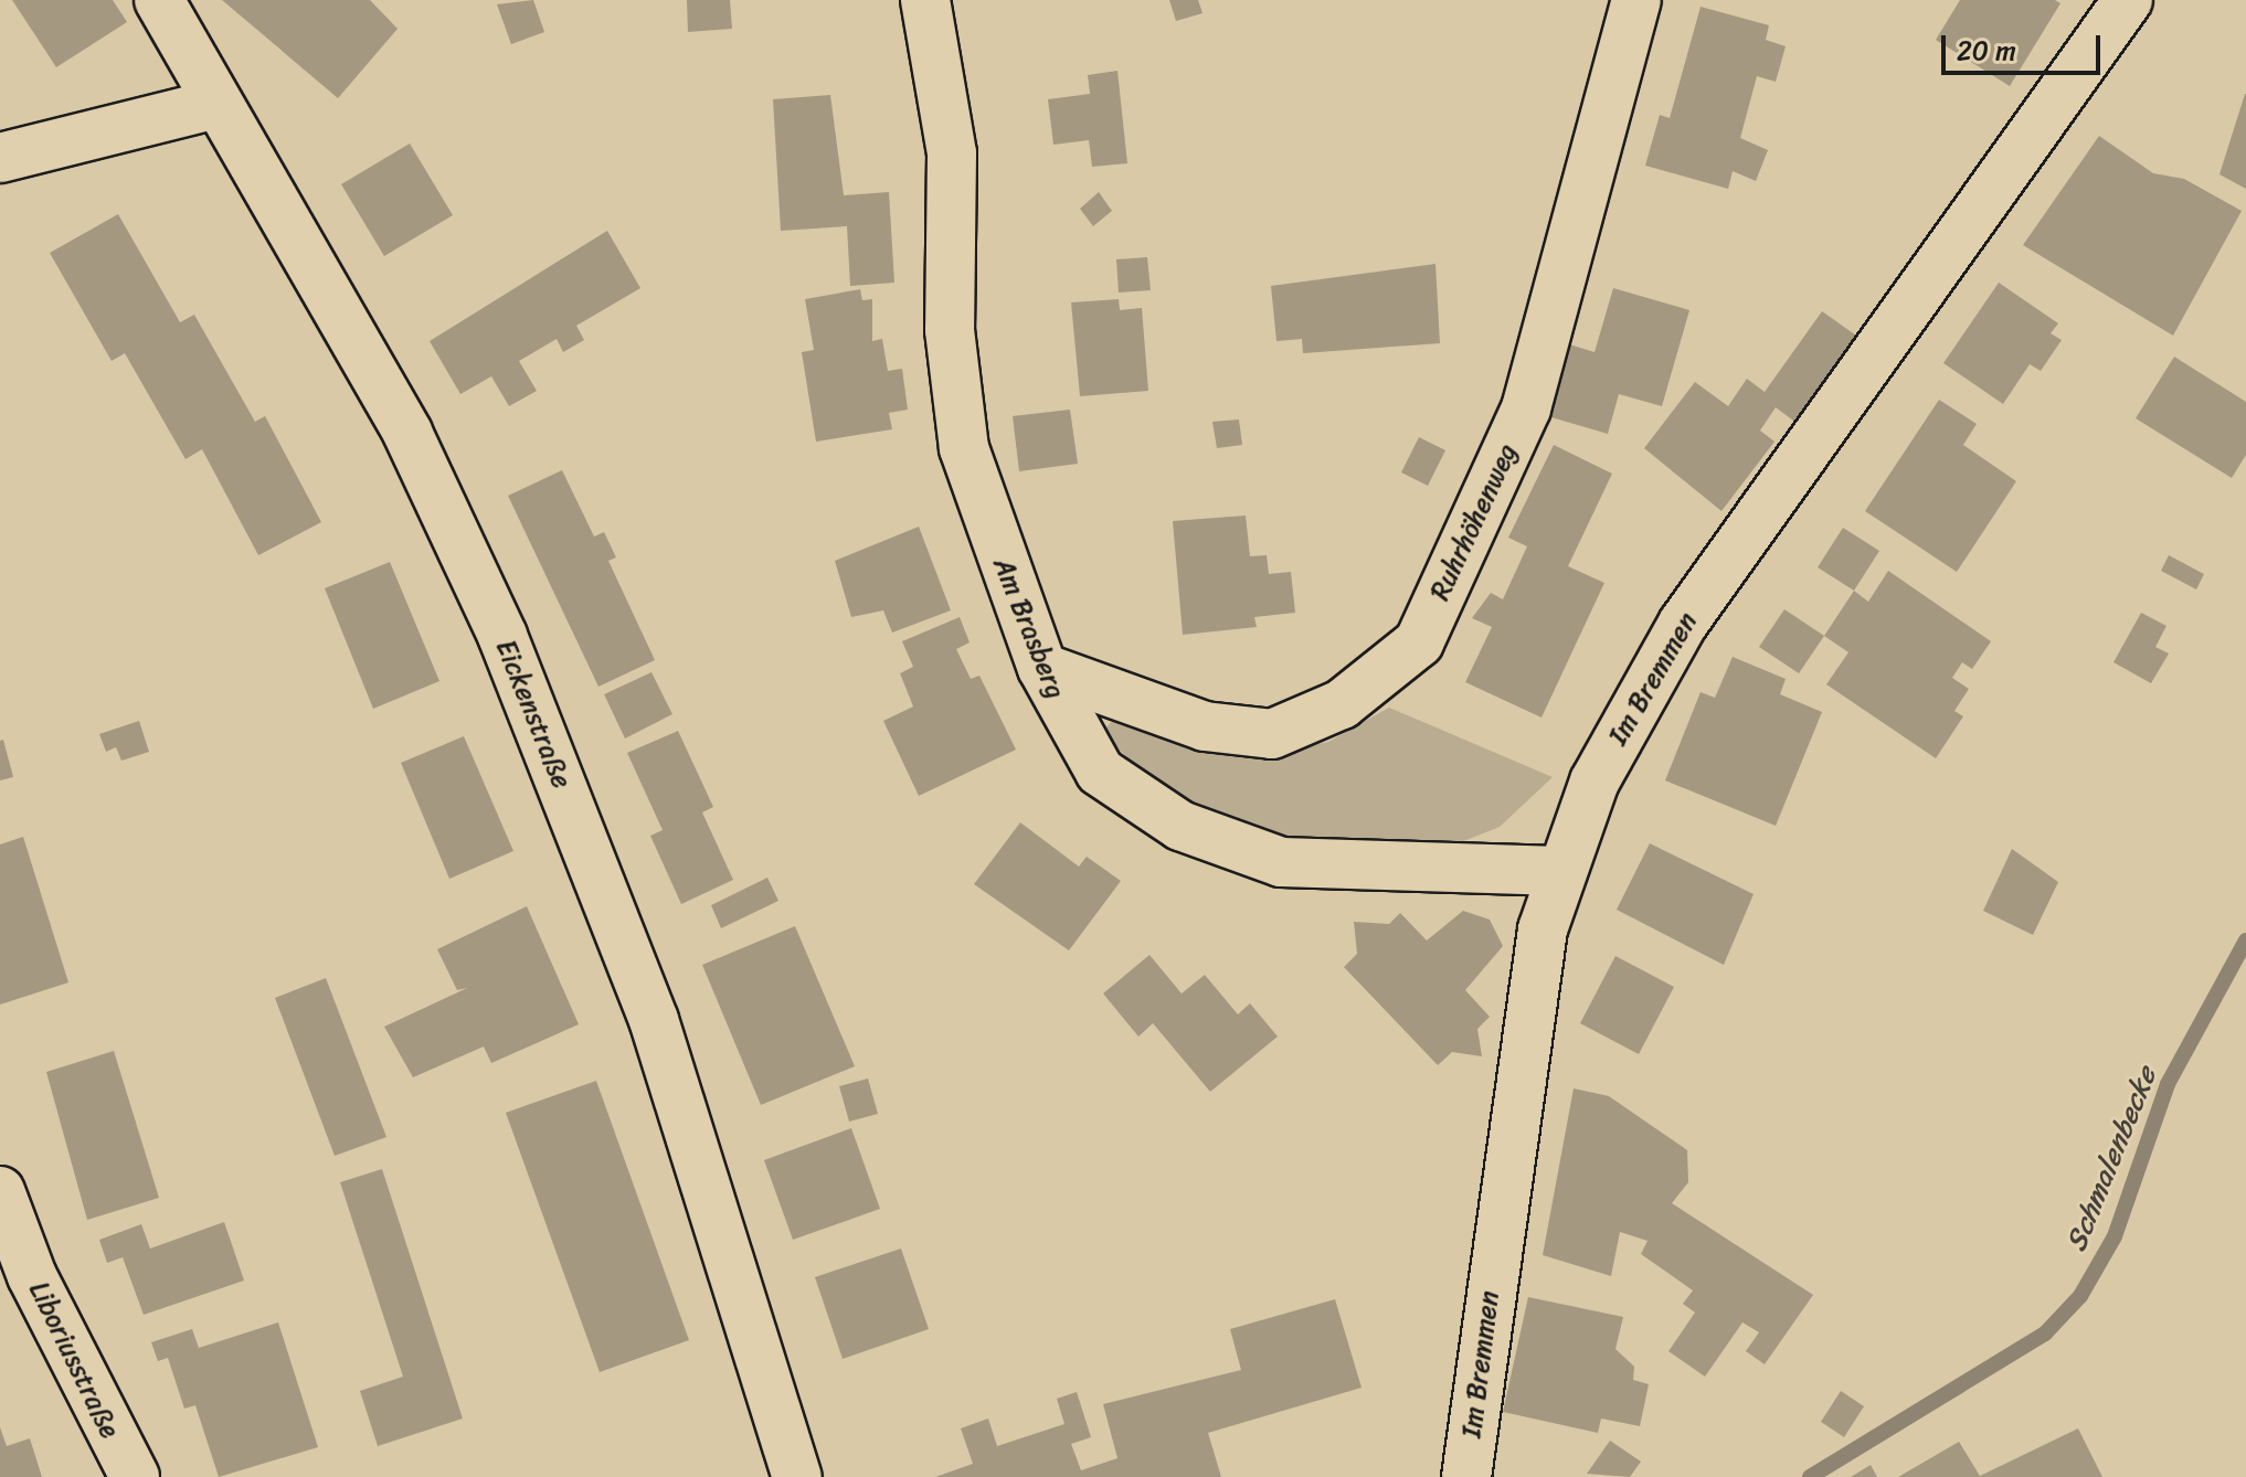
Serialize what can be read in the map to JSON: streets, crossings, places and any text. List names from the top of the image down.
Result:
{
  "streets": {
    "street": [
      "Ruhrhöhenweg",
      "Am Brasberg",
      "Im Bremmen",
      "Eickenstraße",
      "Liboriusstraße"
    ]
  },
  "crossings": [
    ["Ruhrhöhenweg", "Am Brasberg"],
    ["Am Brasberg", "Im Bremmen"]
  ],
  "water": ["Schmalenbecke"],
  "scale_bar": "20 m"
}
